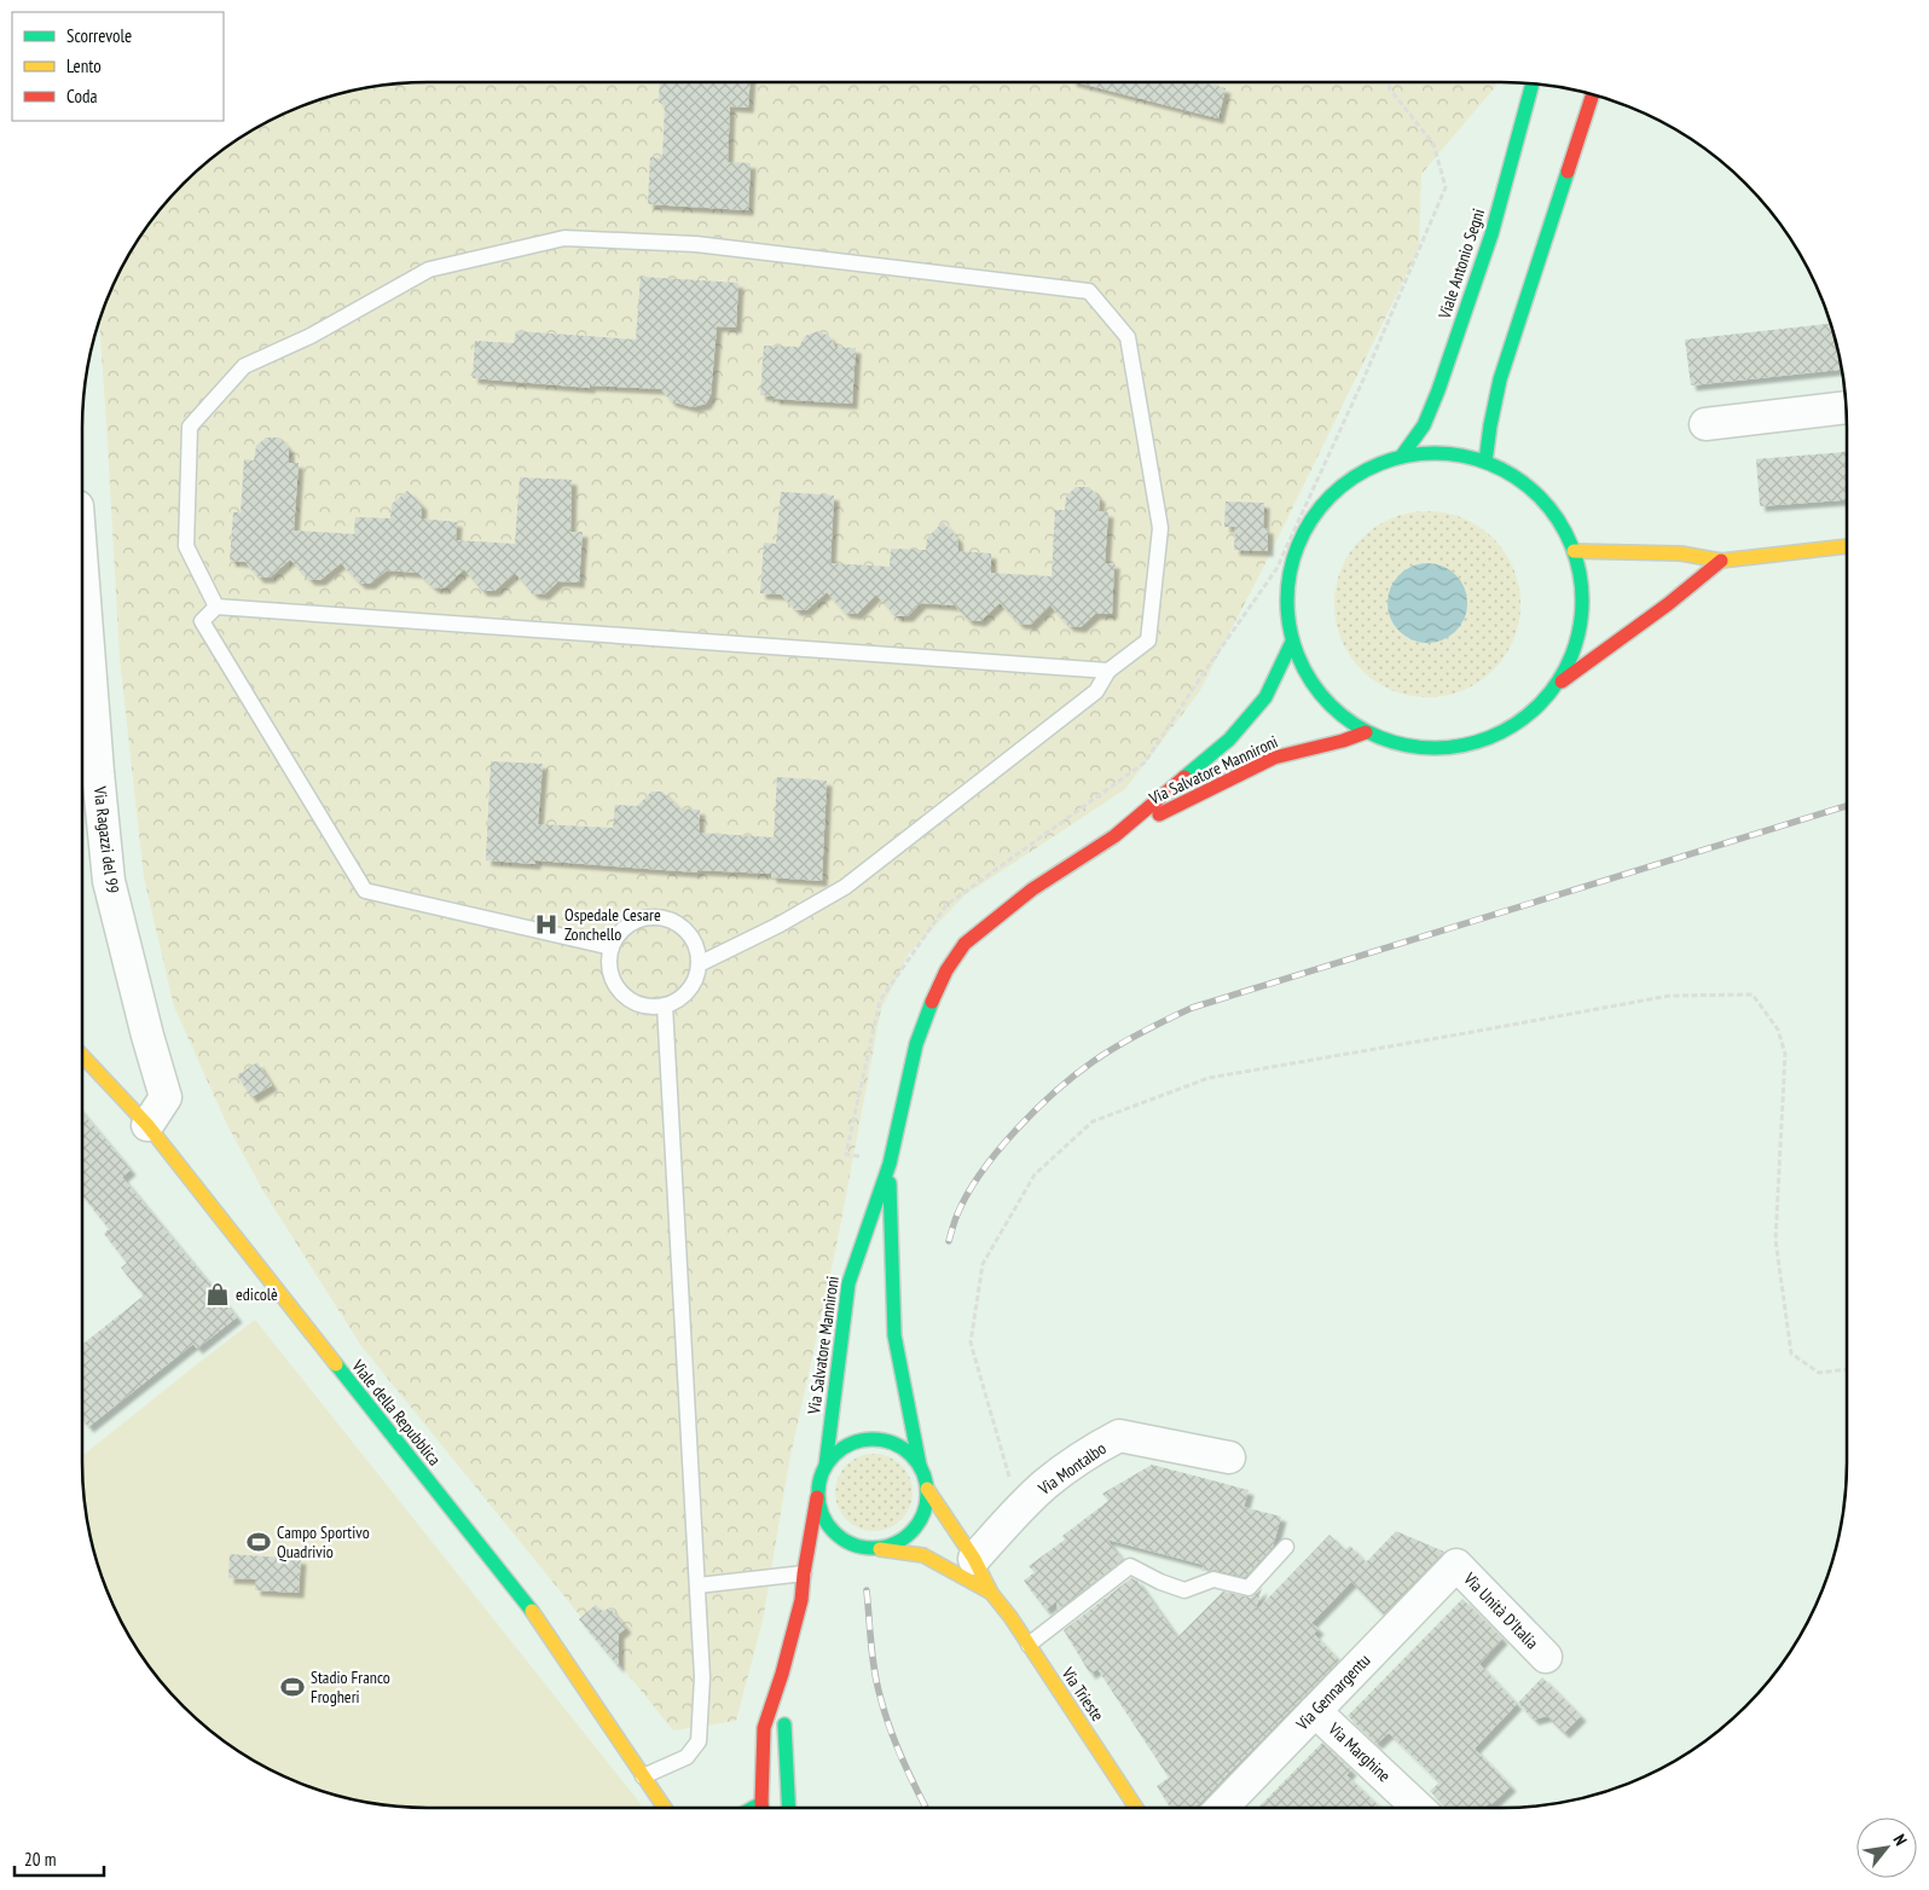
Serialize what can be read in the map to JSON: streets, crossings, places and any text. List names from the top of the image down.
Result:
{
  "streets": {
    "main road": [
      "Viale Antonio Segni",
      "Via Salvatore Mannironi",
      "Viale della Repubblica",
      "Via Trieste"
    ],
    "street": [
      "Via Ragazzi del 99",
      "Via Montalbo",
      "Via Unità D'Italia",
      "Via Gennargentu",
      "Via Marghine"
    ]
  },
  "crossings": [
    ["Via Salvatore Mannironi", "Via Trieste"],
    ["Via Ragazzi del 99", "Viale della Repubblica"],
    ["Via Montalbo", "Via Trieste"],
    ["Via Unità D'Italia", "Via Gennargentu"],
    ["Via Gennargentu", "Via Marghine"]
  ],
  "places": {
    "hospital": ["Ospedale Cesare Zonchello"],
    "shop": ["edicolè"],
    "sports": ["Campo Sportivo Quadrivio", "Stadio Franco Frogheri"]
  },
  "legend": ["Scorrevole", "Lento", "Coda"],
  "scale_bar": "20 m",
  "north": "top right"
}
